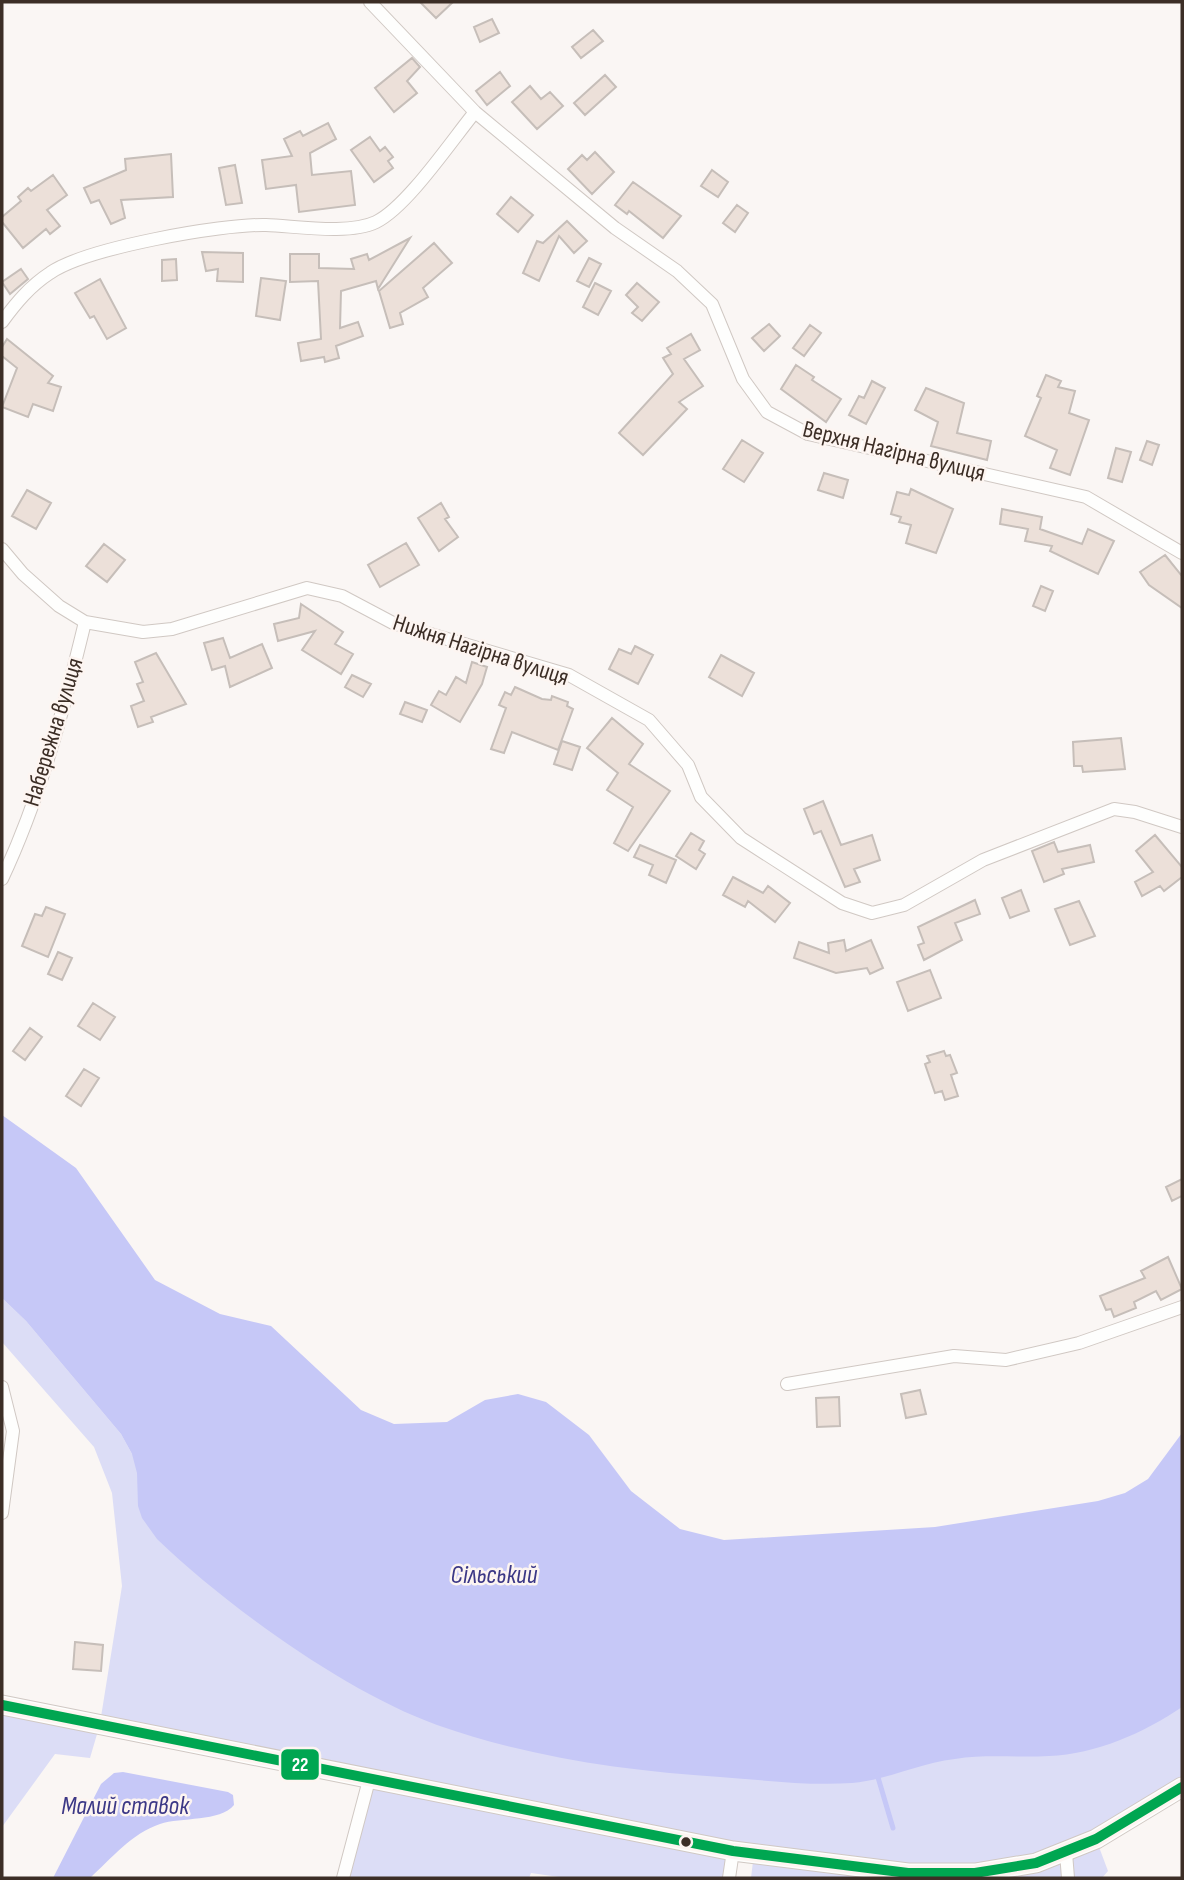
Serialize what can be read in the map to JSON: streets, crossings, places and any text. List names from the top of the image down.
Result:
{
  "streets": {
    "street": ["Верхня Нагірна вулиця", "Нижня Нагірна вулиця", "Набережна вулиця"]
  },
  "crossings": [
    ["Нижня Нагірна вулиця", "Набережна вулиця"]
  ],
  "water": ["Сільський", "Малий ставок"],
  "lines": ["transit line 22"]
}
